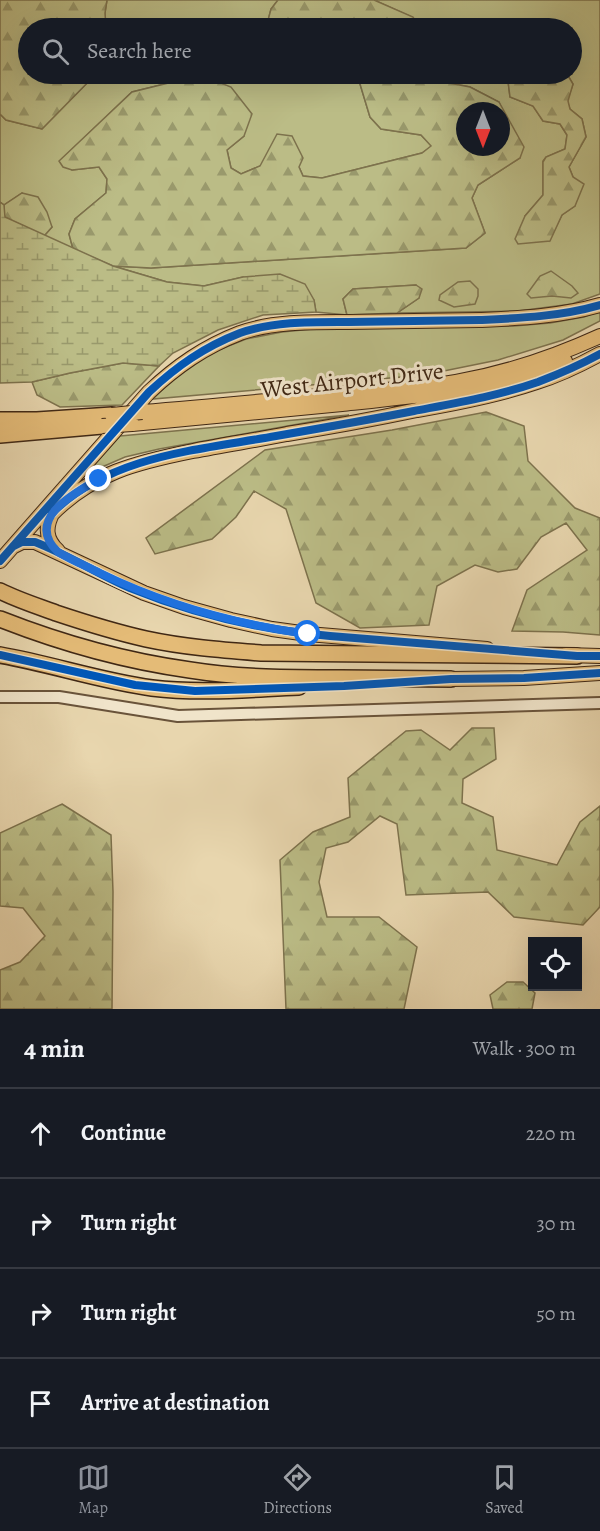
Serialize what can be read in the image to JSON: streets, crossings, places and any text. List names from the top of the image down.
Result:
{
  "streets": {
    "main road": ["West Airport Drive"]
  },
  "north": "bottom",
  "page": {
    "search": "Search here",
    "heading": ["4 min", "Walk · 300 m"],
    "list": [
      ["Continue", "220 m"],
      ["Turn right", "30 m"],
      ["Turn right", "50 m"],
      "Arrive at destination"
    ],
    "nav": ["Map", "Directions", "Saved"]
  }
}
